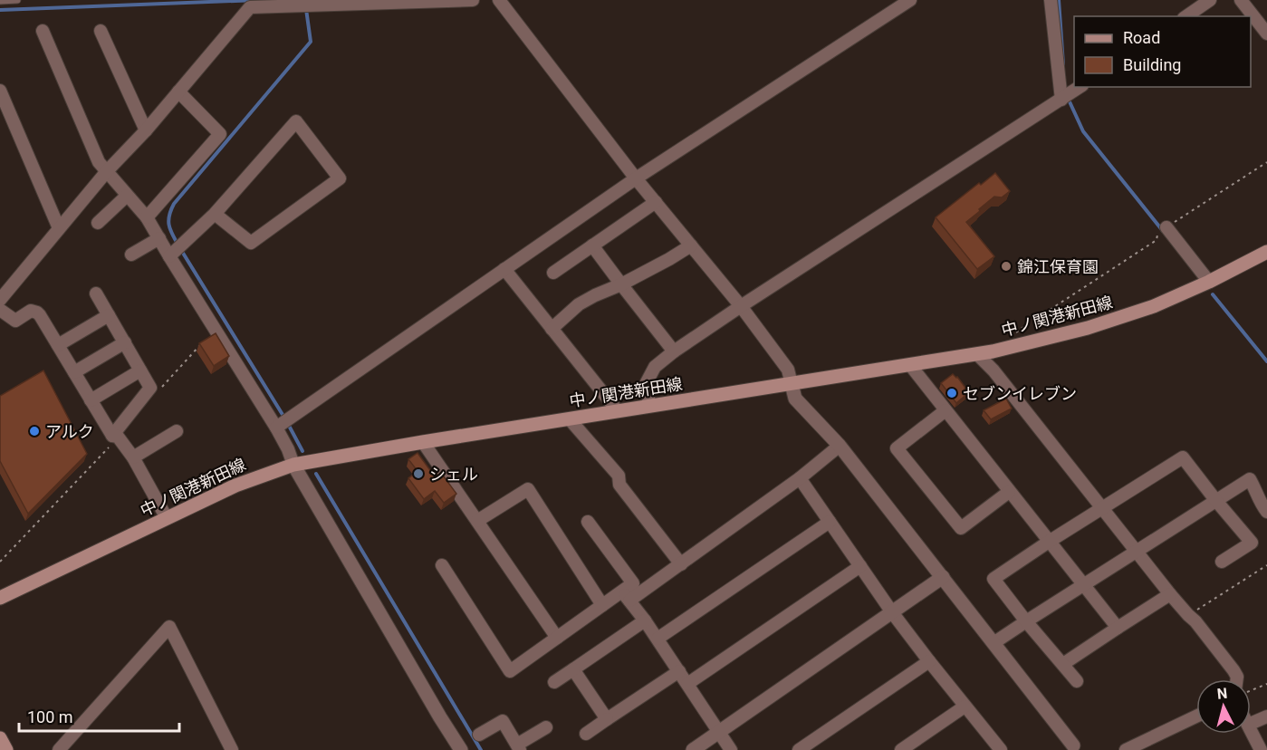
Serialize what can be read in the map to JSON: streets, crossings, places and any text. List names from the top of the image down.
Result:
{
  "streets": {
    "main road": ["中ノ関港新田線"]
  },
  "places": [
    "錦江保育園",
    "セブンイレブン",
    "アルク",
    "シェル"
  ],
  "legend": ["Road", "Building"],
  "scale_bar": "100 m",
  "north": "top"
}
